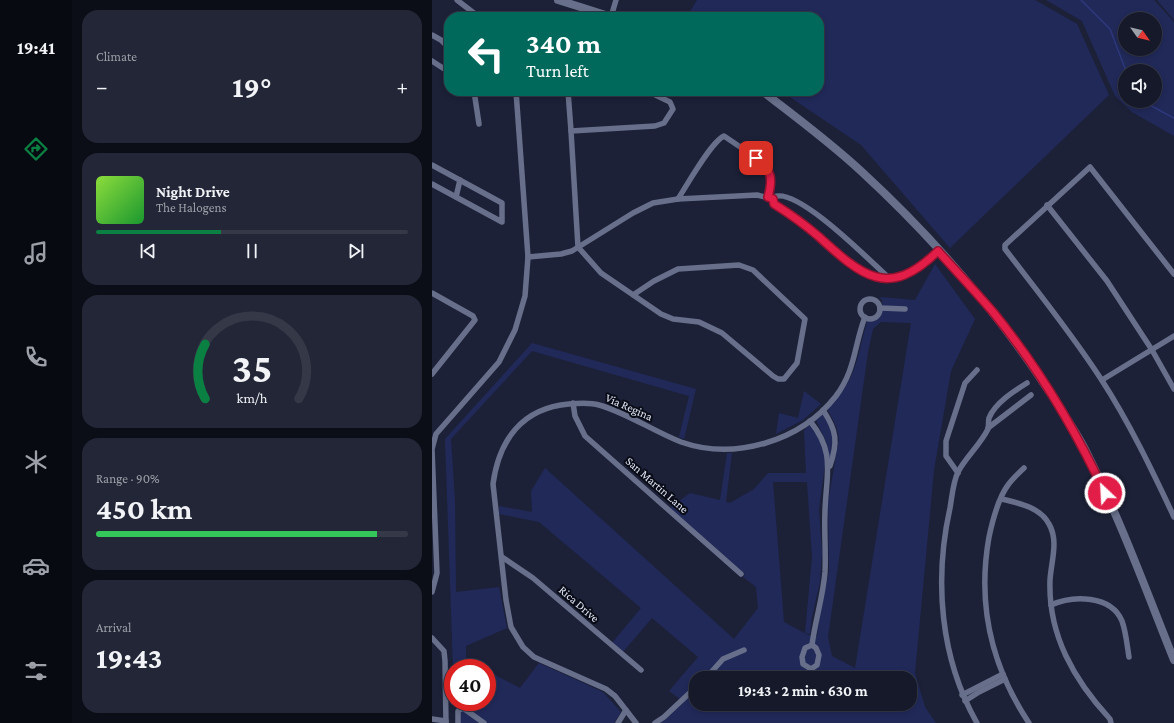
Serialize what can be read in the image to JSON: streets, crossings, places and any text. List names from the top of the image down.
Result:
{
  "streets": {
    "street": ["Via Regina", "San Martin Lane", "Rica Drive"]
  },
  "crossings": [
    ["Via Regina", "San Martin Lane"],
    ["Via Regina", "Rica Drive"]
  ],
  "north": "bottom right",
  "page": {
    "tabs": "19:41",
    "tile": [
      "Climate",
      ["Range · 90%", "450 km"],
      ["Arrival", "19:43"]
    ],
    "turn": ["340 m", "Turn left"],
    "heat": ["−", "19°", "+"],
    "song": ["Night Drive", "The Halogens"],
    "limit": "40",
    "trip": "19:43 · 2 min · 630 m",
    "gauge": ["35", "km/h"]
  }
}
